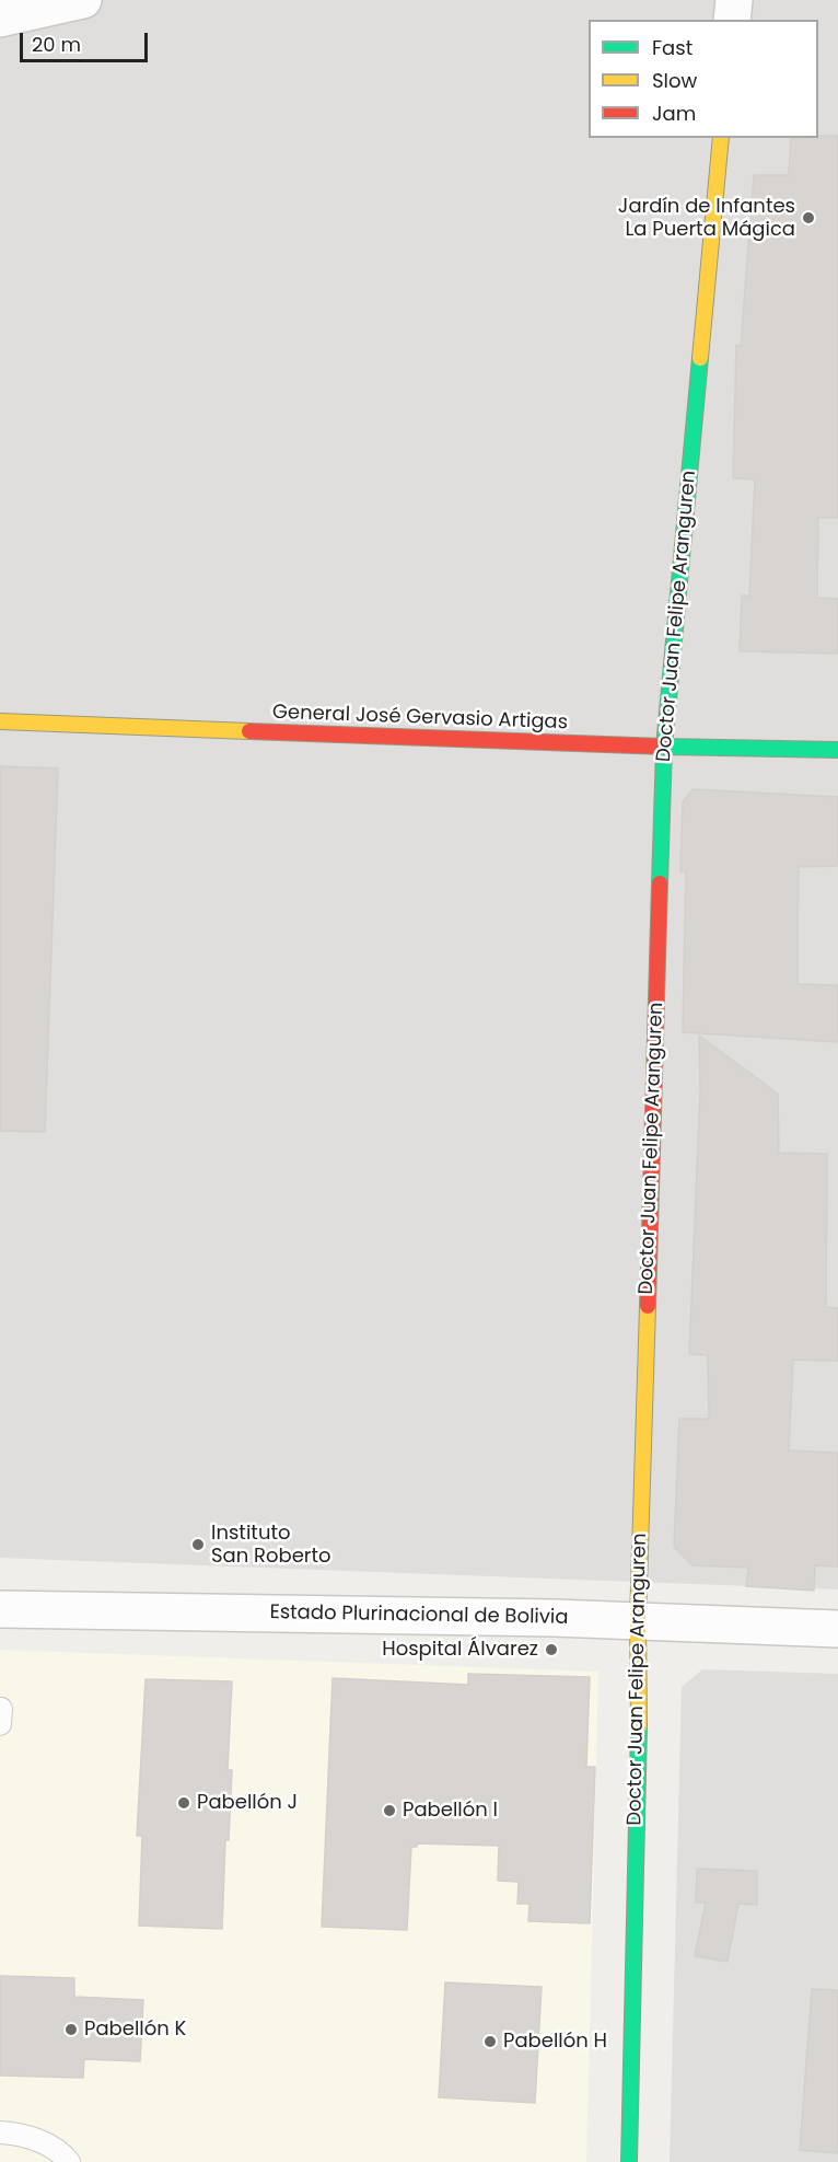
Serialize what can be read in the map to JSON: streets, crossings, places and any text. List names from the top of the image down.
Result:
{
  "streets": {
    "street": ["Doctor Juan Felipe Aranguren", "General José Gervasio Artigas", "Estado Plurinacional de Bolivia"]
  },
  "crossings": [
    ["Doctor Juan Felipe Aranguren", "General José Gervasio Artigas"],
    ["Doctor Juan Felipe Aranguren", "Estado Plurinacional de Bolivia"]
  ],
  "places": [
    "Jardín de Infantes La Puerta Mágica",
    "Instituto San Roberto",
    "Hospital Álvarez",
    "Pabellón J",
    "Pabellón I",
    "Pabellón K",
    "Pabellón H"
  ],
  "legend": ["Fast", "Slow", "Jam"],
  "scale_bar": "20 m"
}
